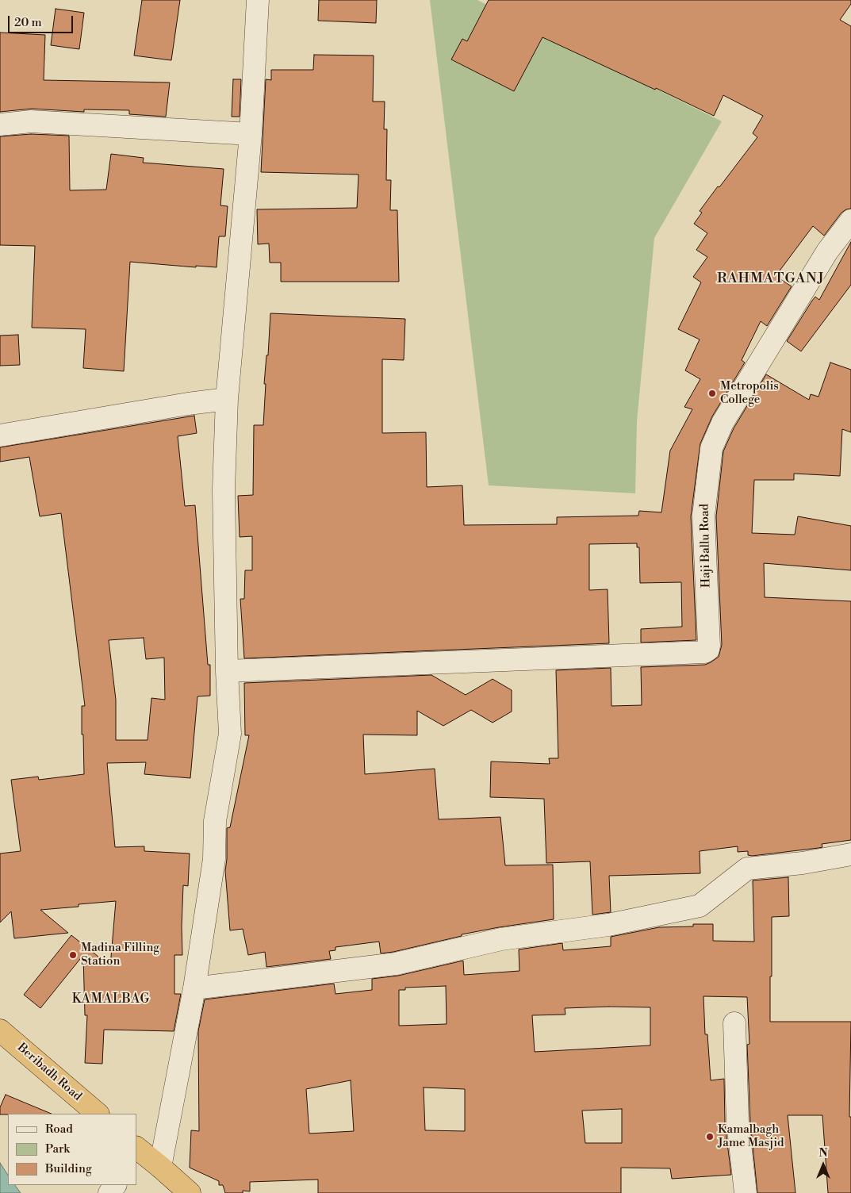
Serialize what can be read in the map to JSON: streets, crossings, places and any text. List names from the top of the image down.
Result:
{
  "streets": {
    "highway": ["Beribadh Road"],
    "street": ["Haji Ballu Road"]
  },
  "districts": ["RAHMATGANJ", "KAMALBAG"],
  "places": ["Metropolis College", "Madina Filling Station", "Kamalbagh Jame Masjid"],
  "legend": ["Road", "Park", "Building"],
  "scale_bar": "20 m",
  "north": "top"
}
